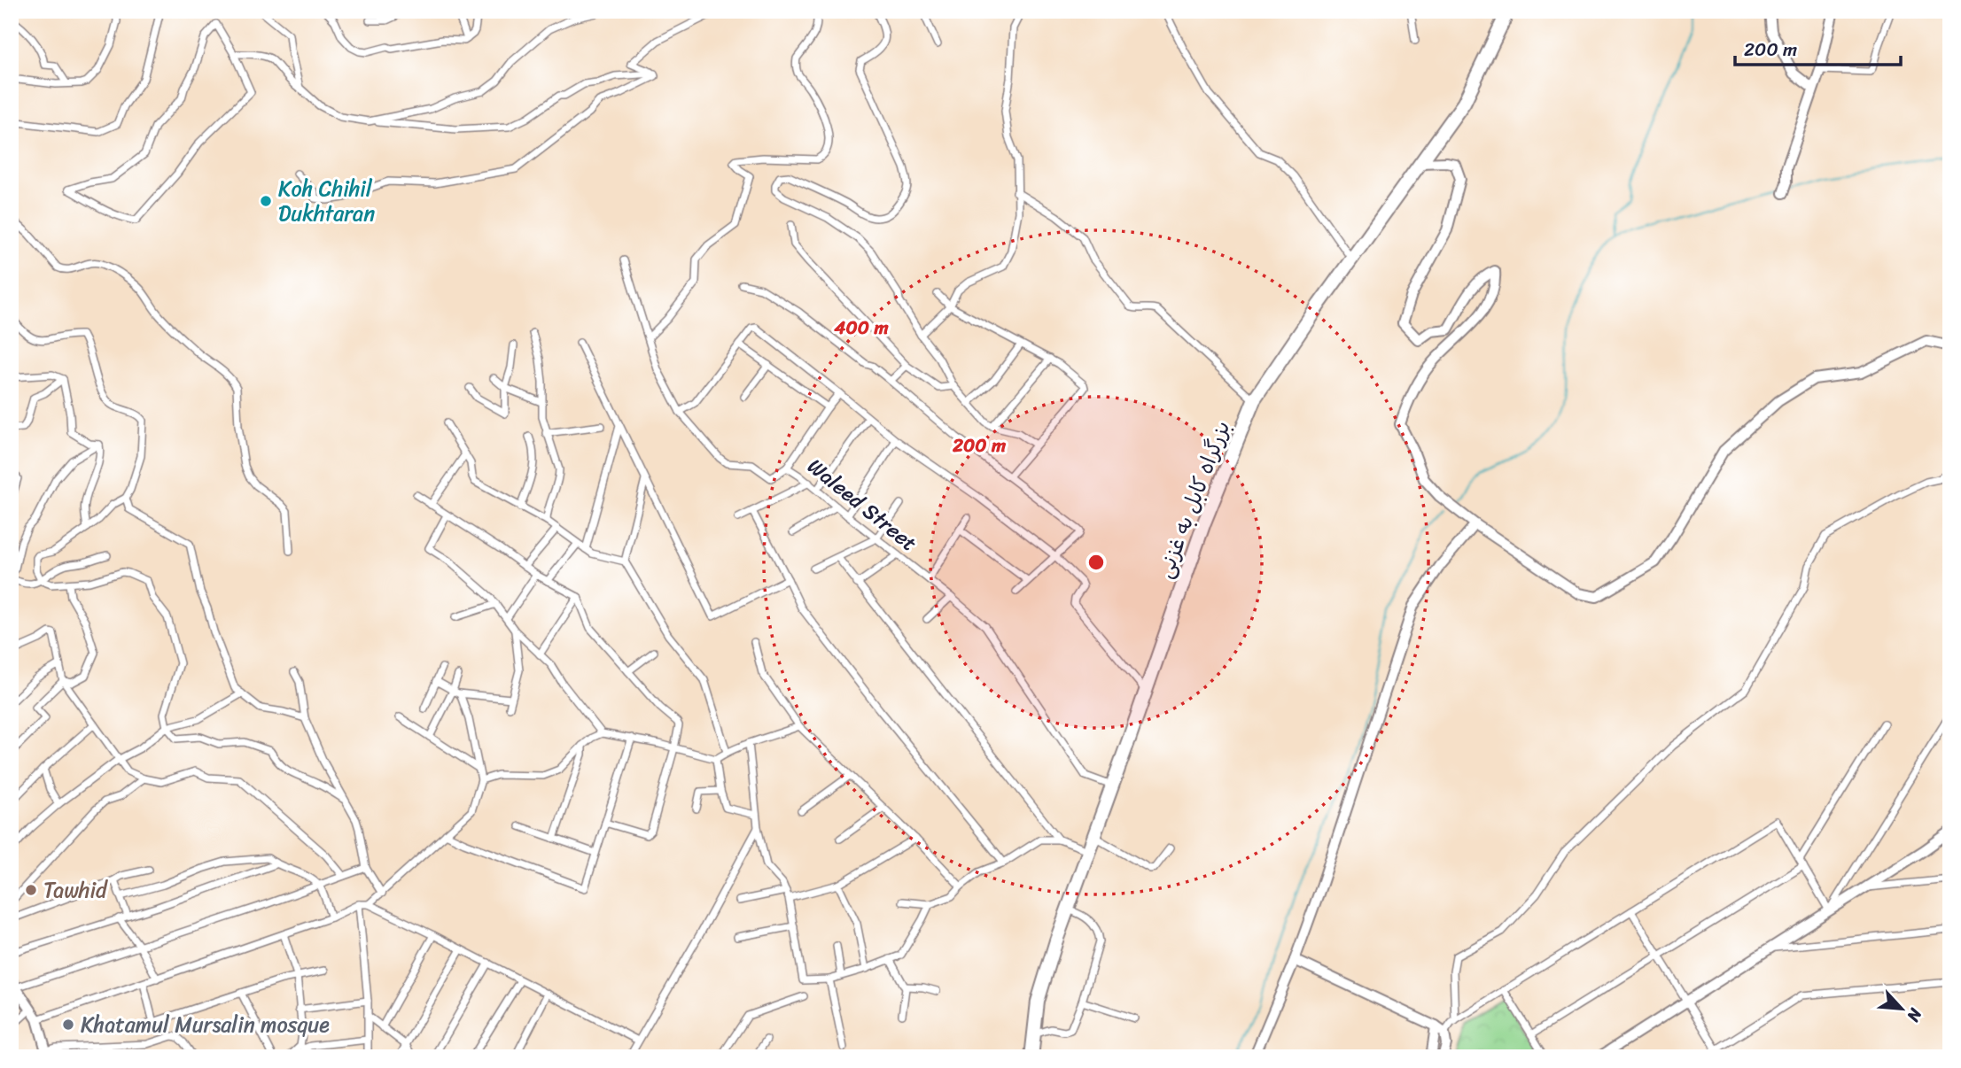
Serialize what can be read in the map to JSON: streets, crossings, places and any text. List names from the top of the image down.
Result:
{
  "streets": {
    "highway": ["بزرگراه کابل به غزنی"],
    "street": ["Waleed Street"]
  },
  "crossings": [
    ["بزرگراه کابل به غزنی", "Waleed Street"]
  ],
  "places": ["Koh Chihil Dukhtaran", "Tawhid", "Khatamul Mursalin mosque"],
  "scale_bar": "200 m",
  "north": "bottom right",
  "rings": ["400 m", "200 m"]
}
